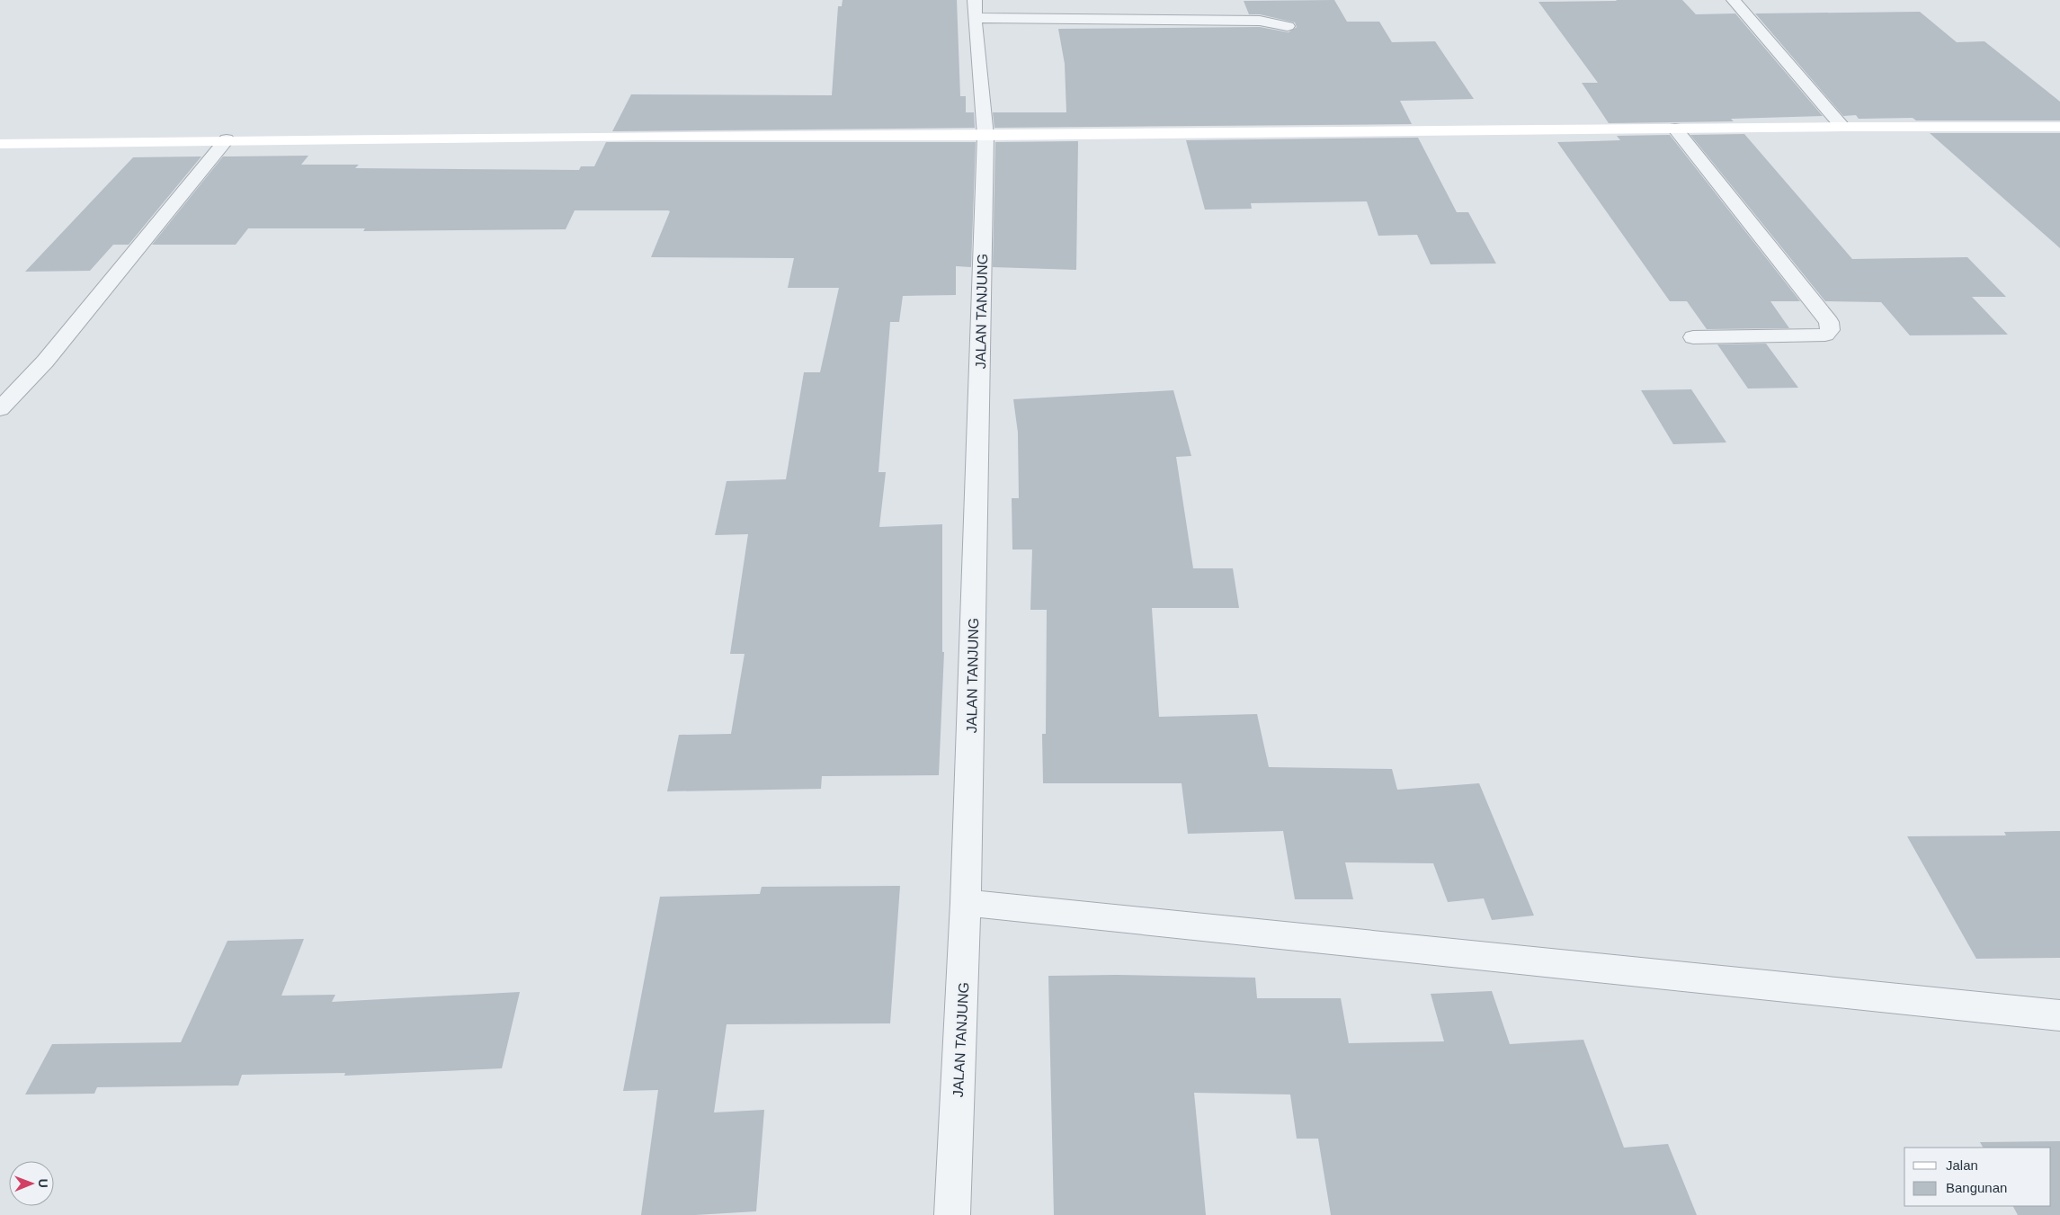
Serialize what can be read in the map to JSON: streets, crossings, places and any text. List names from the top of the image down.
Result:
{
  "streets": {
    "street": ["JALAN TANJUNG"]
  },
  "legend": ["Jalan", "Bangunan"],
  "north": "right"
}
